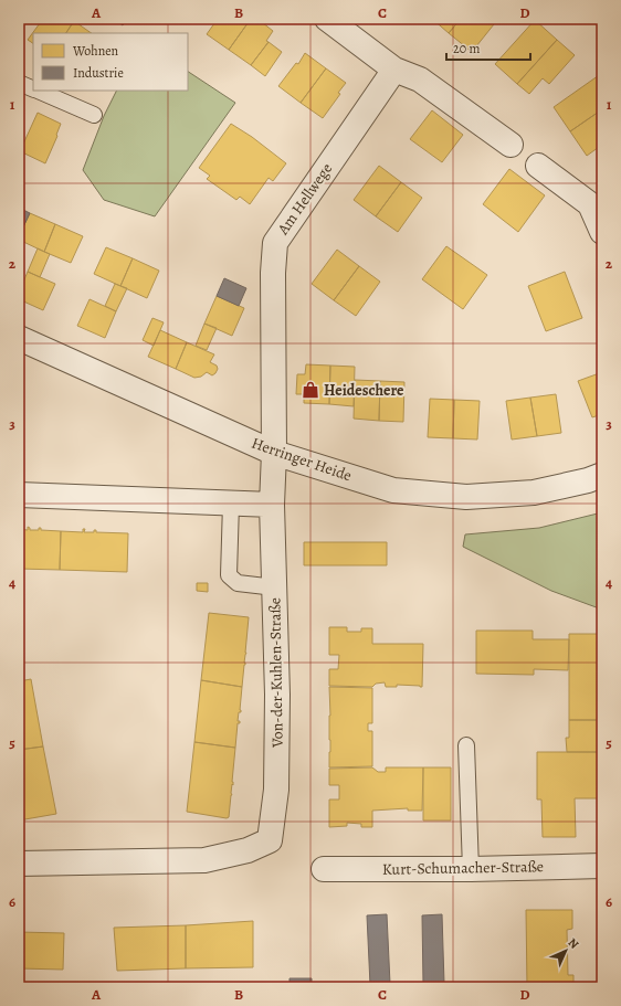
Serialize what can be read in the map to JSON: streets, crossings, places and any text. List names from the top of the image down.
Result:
{
  "streets": {
    "street": [
      "Am Hellwege",
      "Herringer Heide",
      "Von-der-Kuhlen-Straße",
      "Kurt-Schumacher-Straße"
    ]
  },
  "crossings": [
    ["Am Hellwege", "Herringer Heide"],
    ["Am Hellwege", "Von-der-Kuhlen-Straße"],
    ["Herringer Heide", "Von-der-Kuhlen-Straße"]
  ],
  "places": {
    "shop": ["Heideschere"]
  },
  "legend": ["Wohnen", "Industrie"],
  "scale_bar": "20 m",
  "north": "top right",
  "grid": {
    "columns": [
      "A",
      "B",
      "C",
      "D"
    ],
    "rows": [
      "1",
      "2",
      "3",
      "4",
      "5",
      "6"
    ]
  }
}
